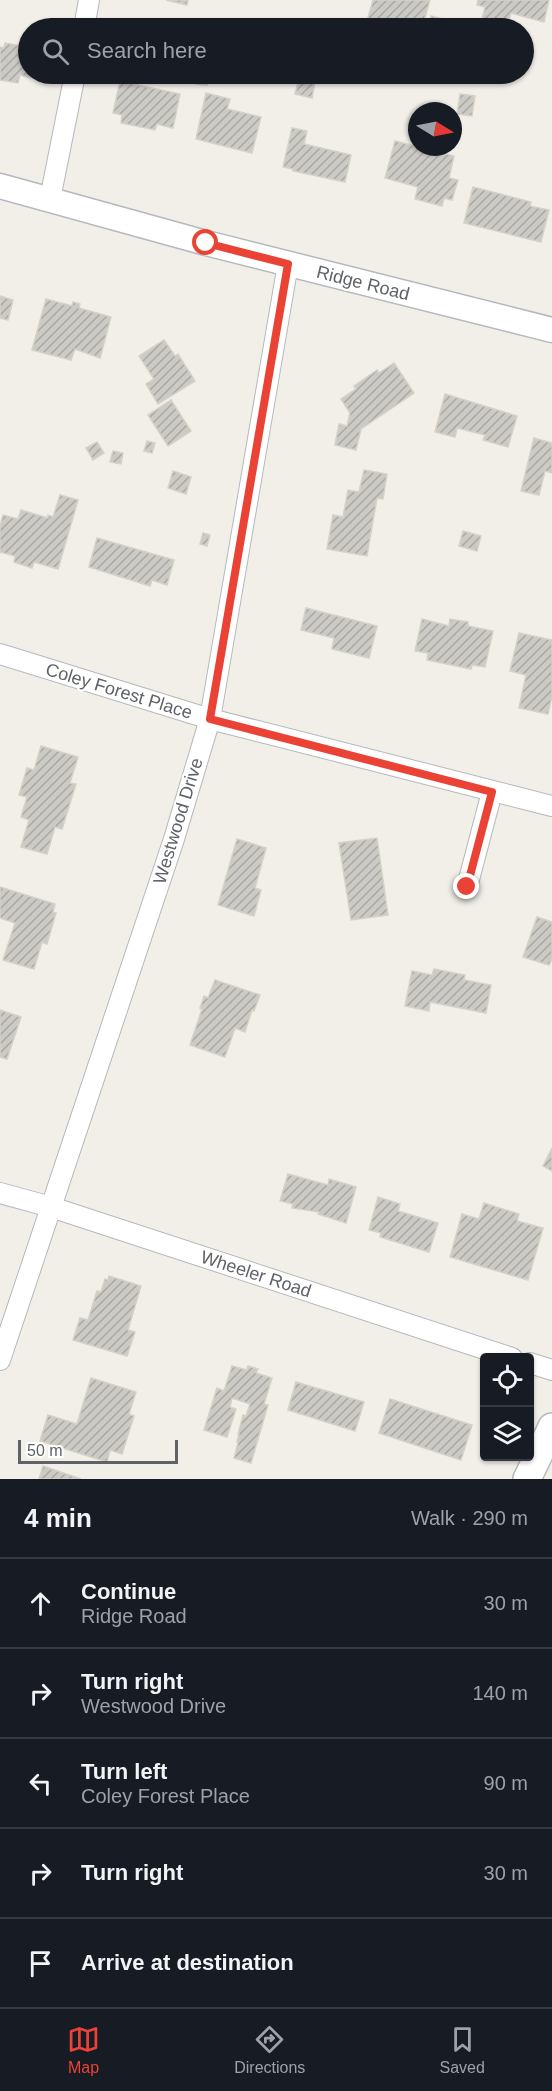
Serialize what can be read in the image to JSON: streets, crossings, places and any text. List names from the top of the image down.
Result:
{
  "streets": {
    "street": [
      "Ridge Road",
      "Coley Forest Place",
      "Westwood Drive",
      "Wheeler Road"
    ]
  },
  "crossings": [
    ["Ridge Road", "Westwood Drive"],
    ["Coley Forest Place", "Westwood Drive"],
    ["Westwood Drive", "Wheeler Road"]
  ],
  "scale_bar": "50 m",
  "north": "right",
  "page": {
    "search": "Search here",
    "scale": "50 m",
    "heading": ["4 min", "Walk · 290 m"],
    "list": [
      ["Continue", "Ridge Road", "30 m"],
      ["Turn right", "Westwood Drive", "140 m"],
      ["Turn left", "Coley Forest Place", "90 m"],
      ["Turn right", "30 m"],
      "Arrive at destination"
    ],
    "nav": ["Map", "Directions", "Saved"]
  }
}
